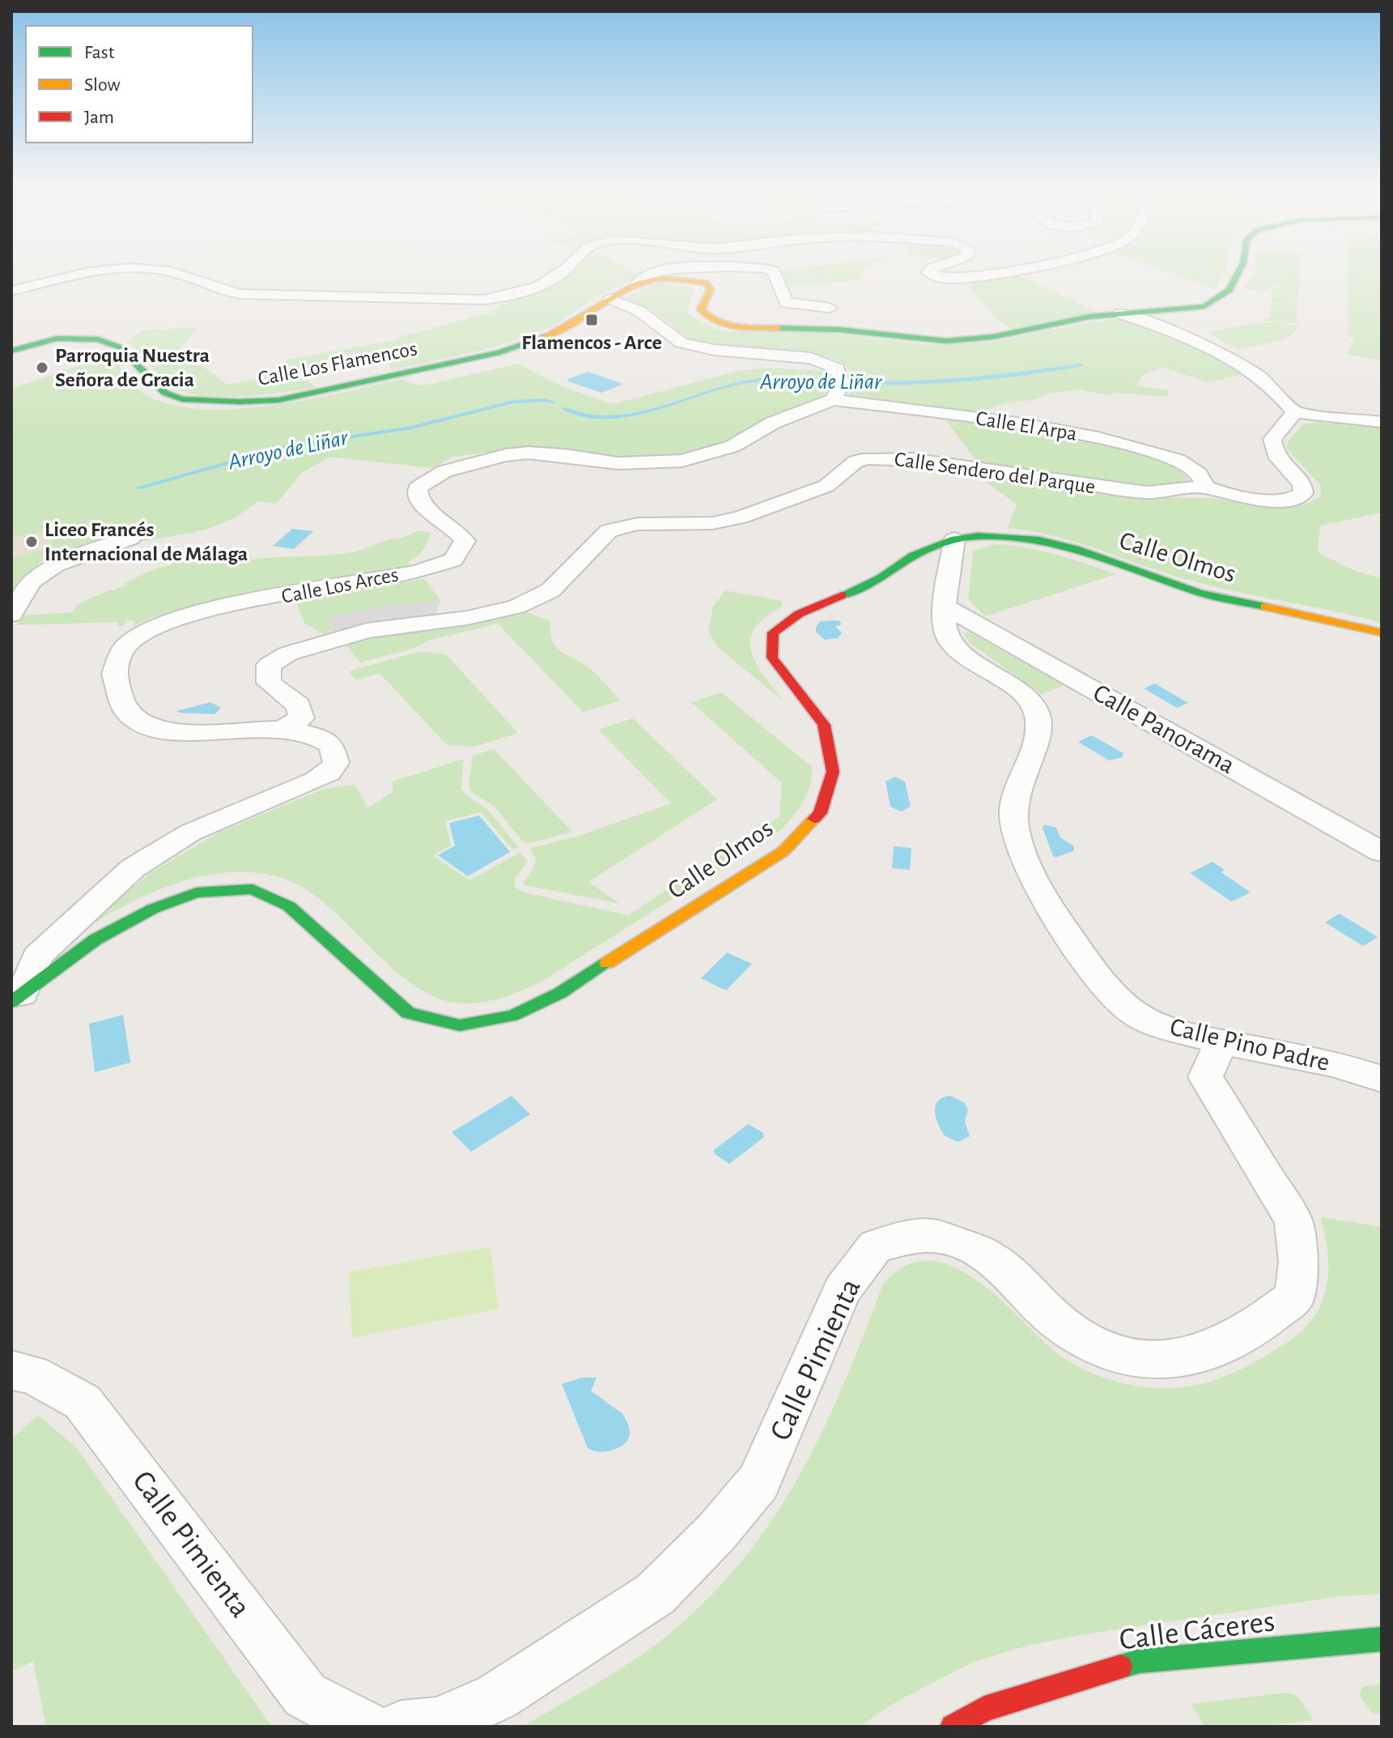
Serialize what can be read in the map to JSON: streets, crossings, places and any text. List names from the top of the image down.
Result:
{
  "streets": {
    "street": [
      "Calle Los Flamencos",
      "Calle El Arpa",
      "Calle Sendero del Parque",
      "Calle Olmos",
      "Calle Los Arces",
      "Calle Panorama",
      "Calle Pino Padre",
      "Calle Pimienta",
      "Calle Cáceres"
    ]
  },
  "crossings": [
    ["Calle El Arpa", "Calle Sendero del Parque"],
    ["Calle El Arpa", "Calle Los Arces"],
    ["Calle Sendero del Parque", "Calle Los Arces"],
    ["Calle Olmos", "Calle Los Arces"],
    ["Calle Olmos", "Calle Pino Padre"],
    ["Calle Panorama", "Calle Pino Padre"],
    ["Calle Pino Padre", "Calle Pimienta"]
  ],
  "water": ["Arroyo de Liñar"],
  "places": {
    "transit": ["Flamencos - Arce"],
    "other": ["Parroquia Nuestra Señora de Gracia", "Liceo Francés Internacional de Málaga"]
  },
  "legend": ["Fast", "Slow", "Jam"]
}
